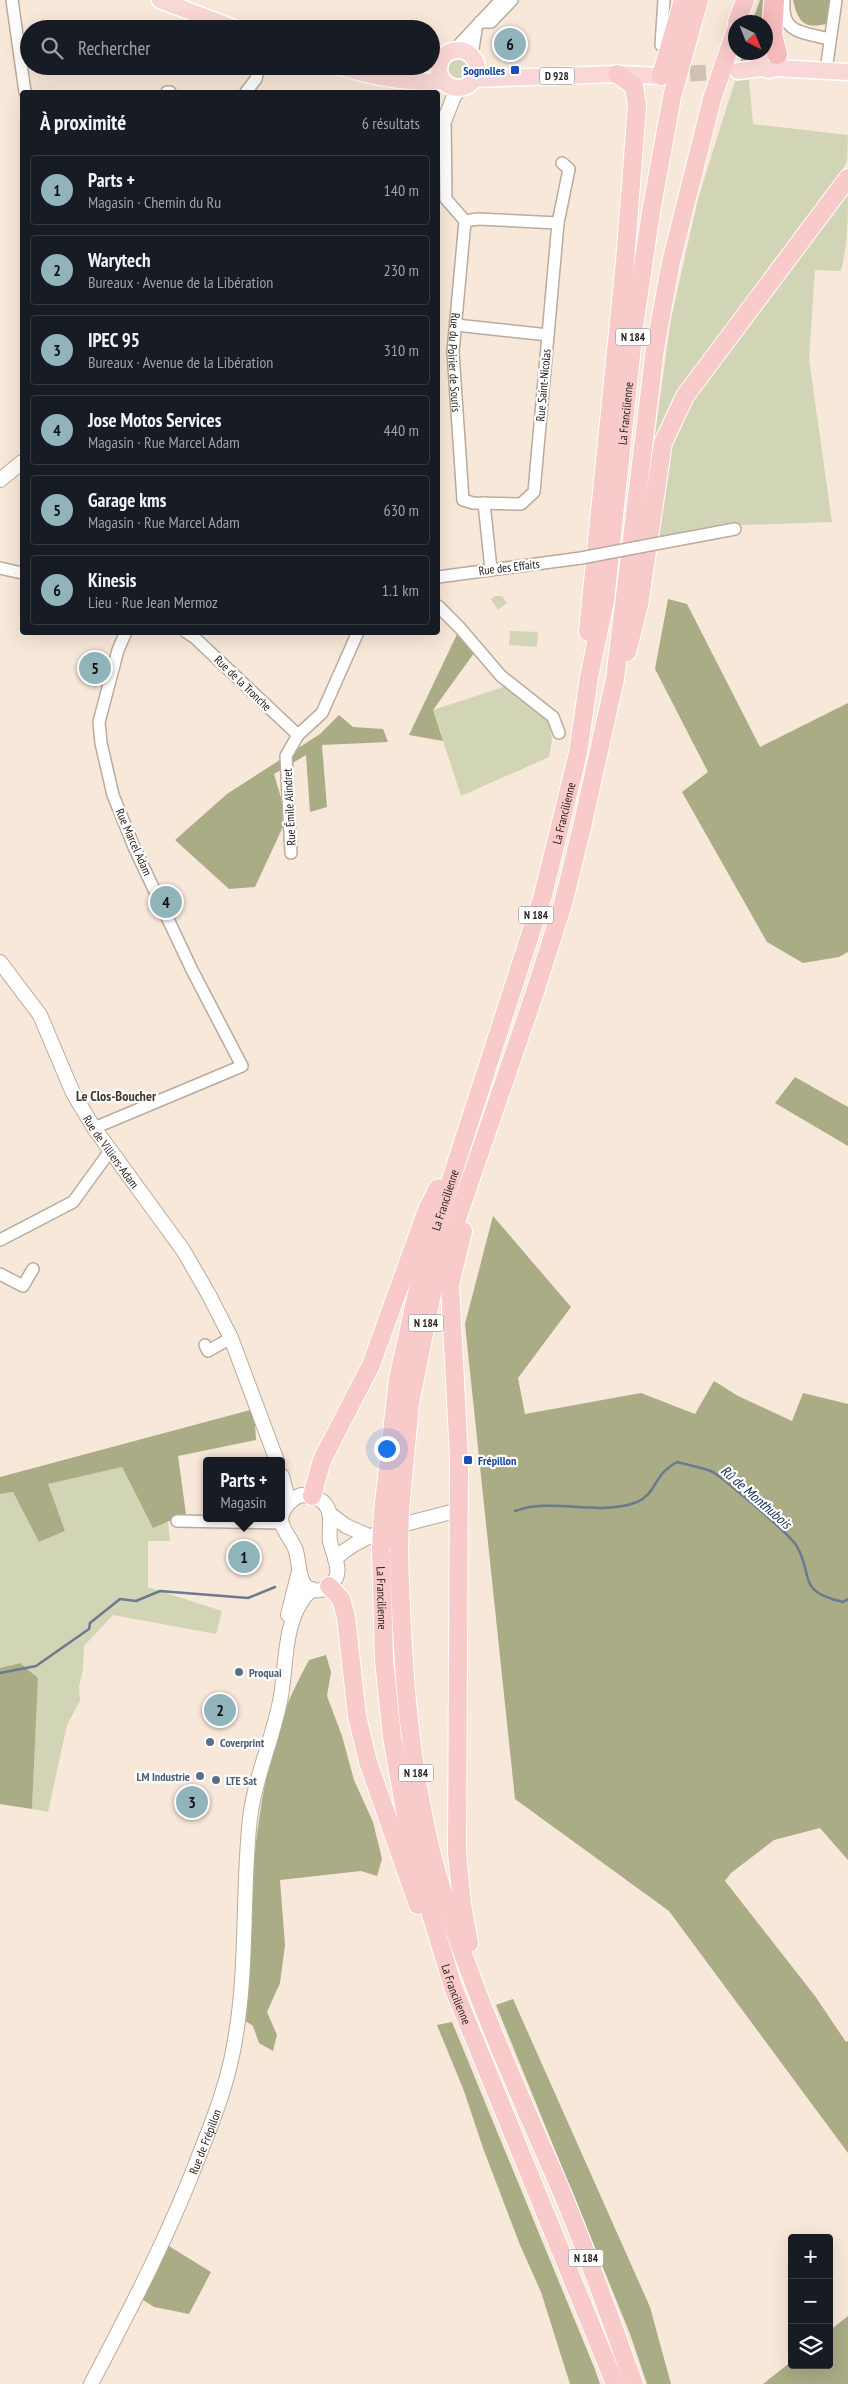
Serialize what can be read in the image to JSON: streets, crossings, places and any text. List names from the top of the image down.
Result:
{
  "streets": {
    "highway": ["N 184", "La Francilienne"],
    "main road": ["D 928"],
    "street": [
      "Rue du Poirier de Souris",
      "Rue Saint-Nicolas",
      "Rue des Effaits",
      "Rue de la Tronche",
      "Rue Émile Alindret",
      "Rue Marcel Adam",
      "Rue de Villiers-Adam",
      "Rue de Frépillon"
    ]
  },
  "crossings": [
    ["Rue du Poirier de Souris", "Rue Saint-Nicolas"],
    ["Rue de la Tronche", "Rue Émile Alindret"],
    ["Rue Marcel Adam", "Rue de Villiers-Adam"]
  ],
  "districts": ["Le Clos-Boucher"],
  "water": ["Rû de Monthubois"],
  "places": {
    "transit": ["Sognolles", "Frépillon"],
    "other": [
      "Proquai",
      "Coverprint",
      "LM Industrie",
      "LTE Sat"
    ]
  },
  "north": "bottom right",
  "page": {
    "search": "Rechercher",
    "pins": [
      "6",
      "5",
      "4",
      "1",
      "2",
      "3"
    ],
    "heading": ["À proximité", "6 résultats"],
    "list": [
      {
        "mark": "1",
        "name": "Parts +",
        "note": "Magasin · Chemin du Ru",
        "value": "140 m"
      },
      {
        "mark": "2",
        "name": "Warytech",
        "note": "Bureaux · Avenue de la Libération",
        "value": "230 m"
      },
      {
        "mark": "3",
        "name": "IPEC 95",
        "note": "Bureaux · Avenue de la Libération",
        "value": "310 m"
      },
      {
        "mark": "4",
        "name": "Jose Motos Services",
        "note": "Magasin · Rue Marcel Adam",
        "value": "440 m"
      },
      {
        "mark": "5",
        "name": "Garage kms",
        "note": "Magasin · Rue Marcel Adam",
        "value": "630 m"
      },
      {
        "mark": "6",
        "name": "Kinesis",
        "note": "Lieu · Rue Jean Mermoz",
        "value": "1.1 km"
      }
    ],
    "popup": ["Parts +", "Magasin"],
    "map_buttons": ["+", "−"]
  }
}
